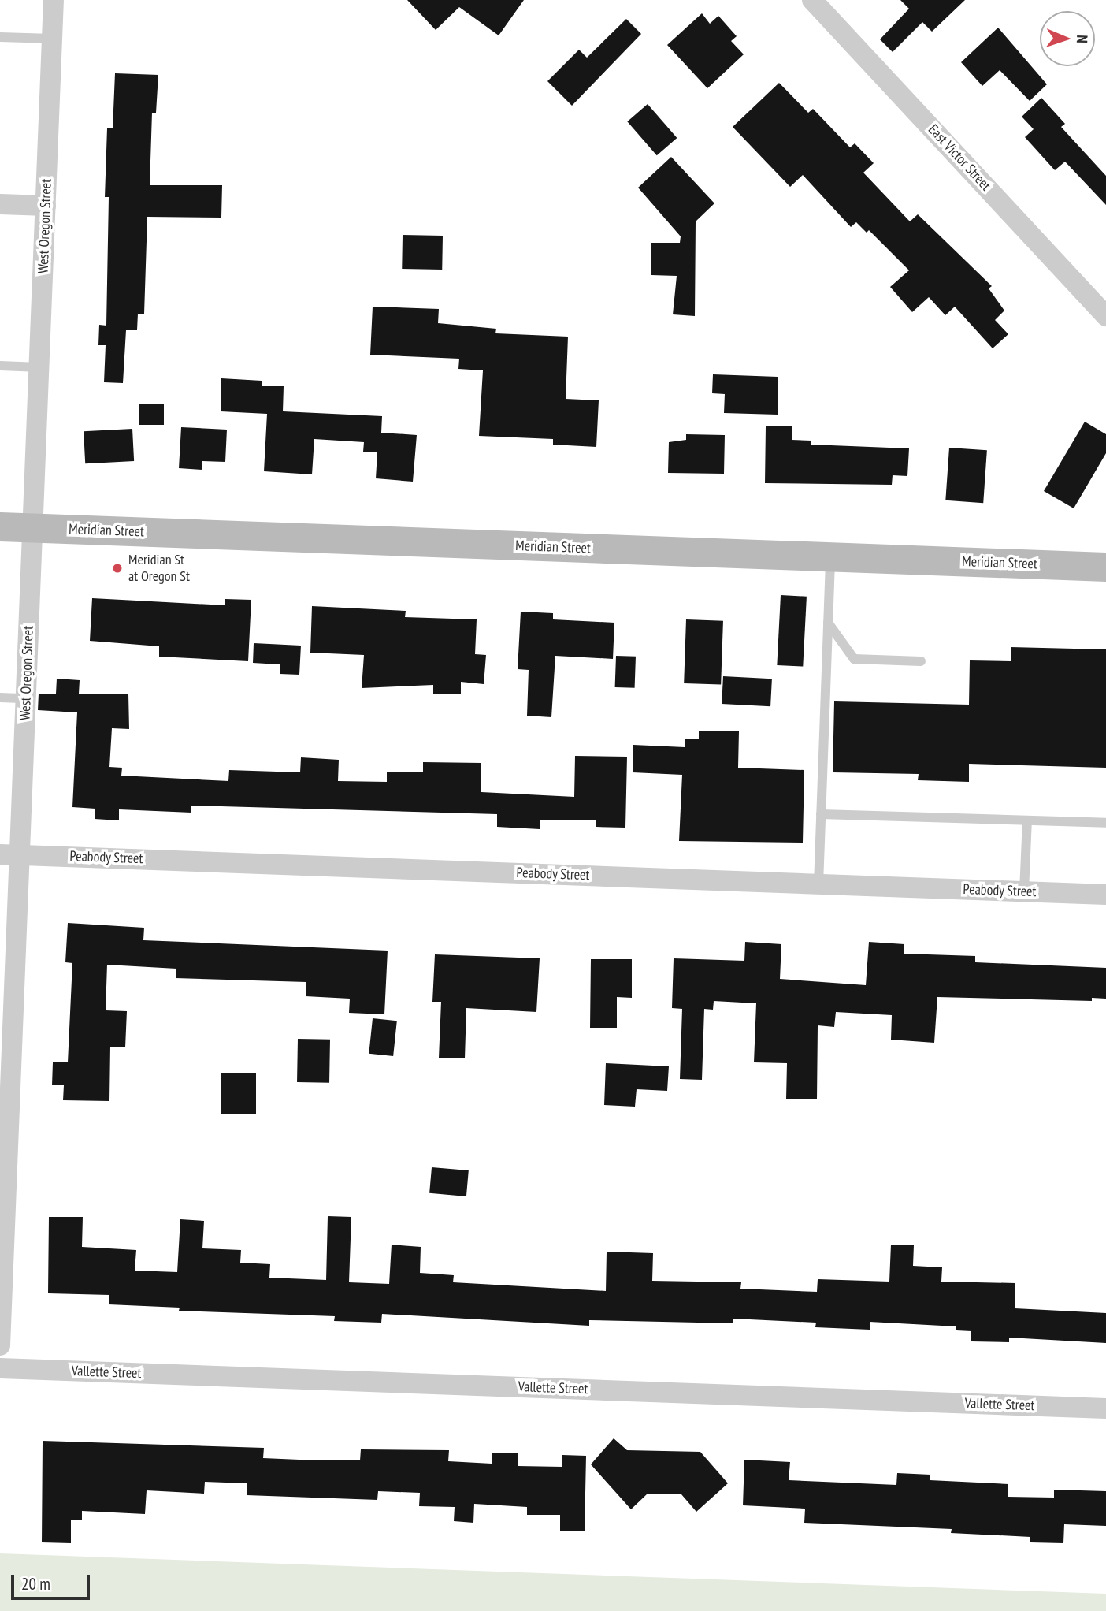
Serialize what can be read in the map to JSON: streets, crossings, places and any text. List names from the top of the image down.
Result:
{
  "streets": {
    "main road": ["Meridian Street"],
    "street": [
      "East Victor Street",
      "West Oregon Street",
      "Peabody Street",
      "Vallette Street"
    ]
  },
  "crossings": [
    ["West Oregon Street", "Meridian Street"],
    ["West Oregon Street", "Peabody Street"]
  ],
  "places": ["Meridian St at Oregon St"],
  "scale_bar": "20 m",
  "north": "right"
}
